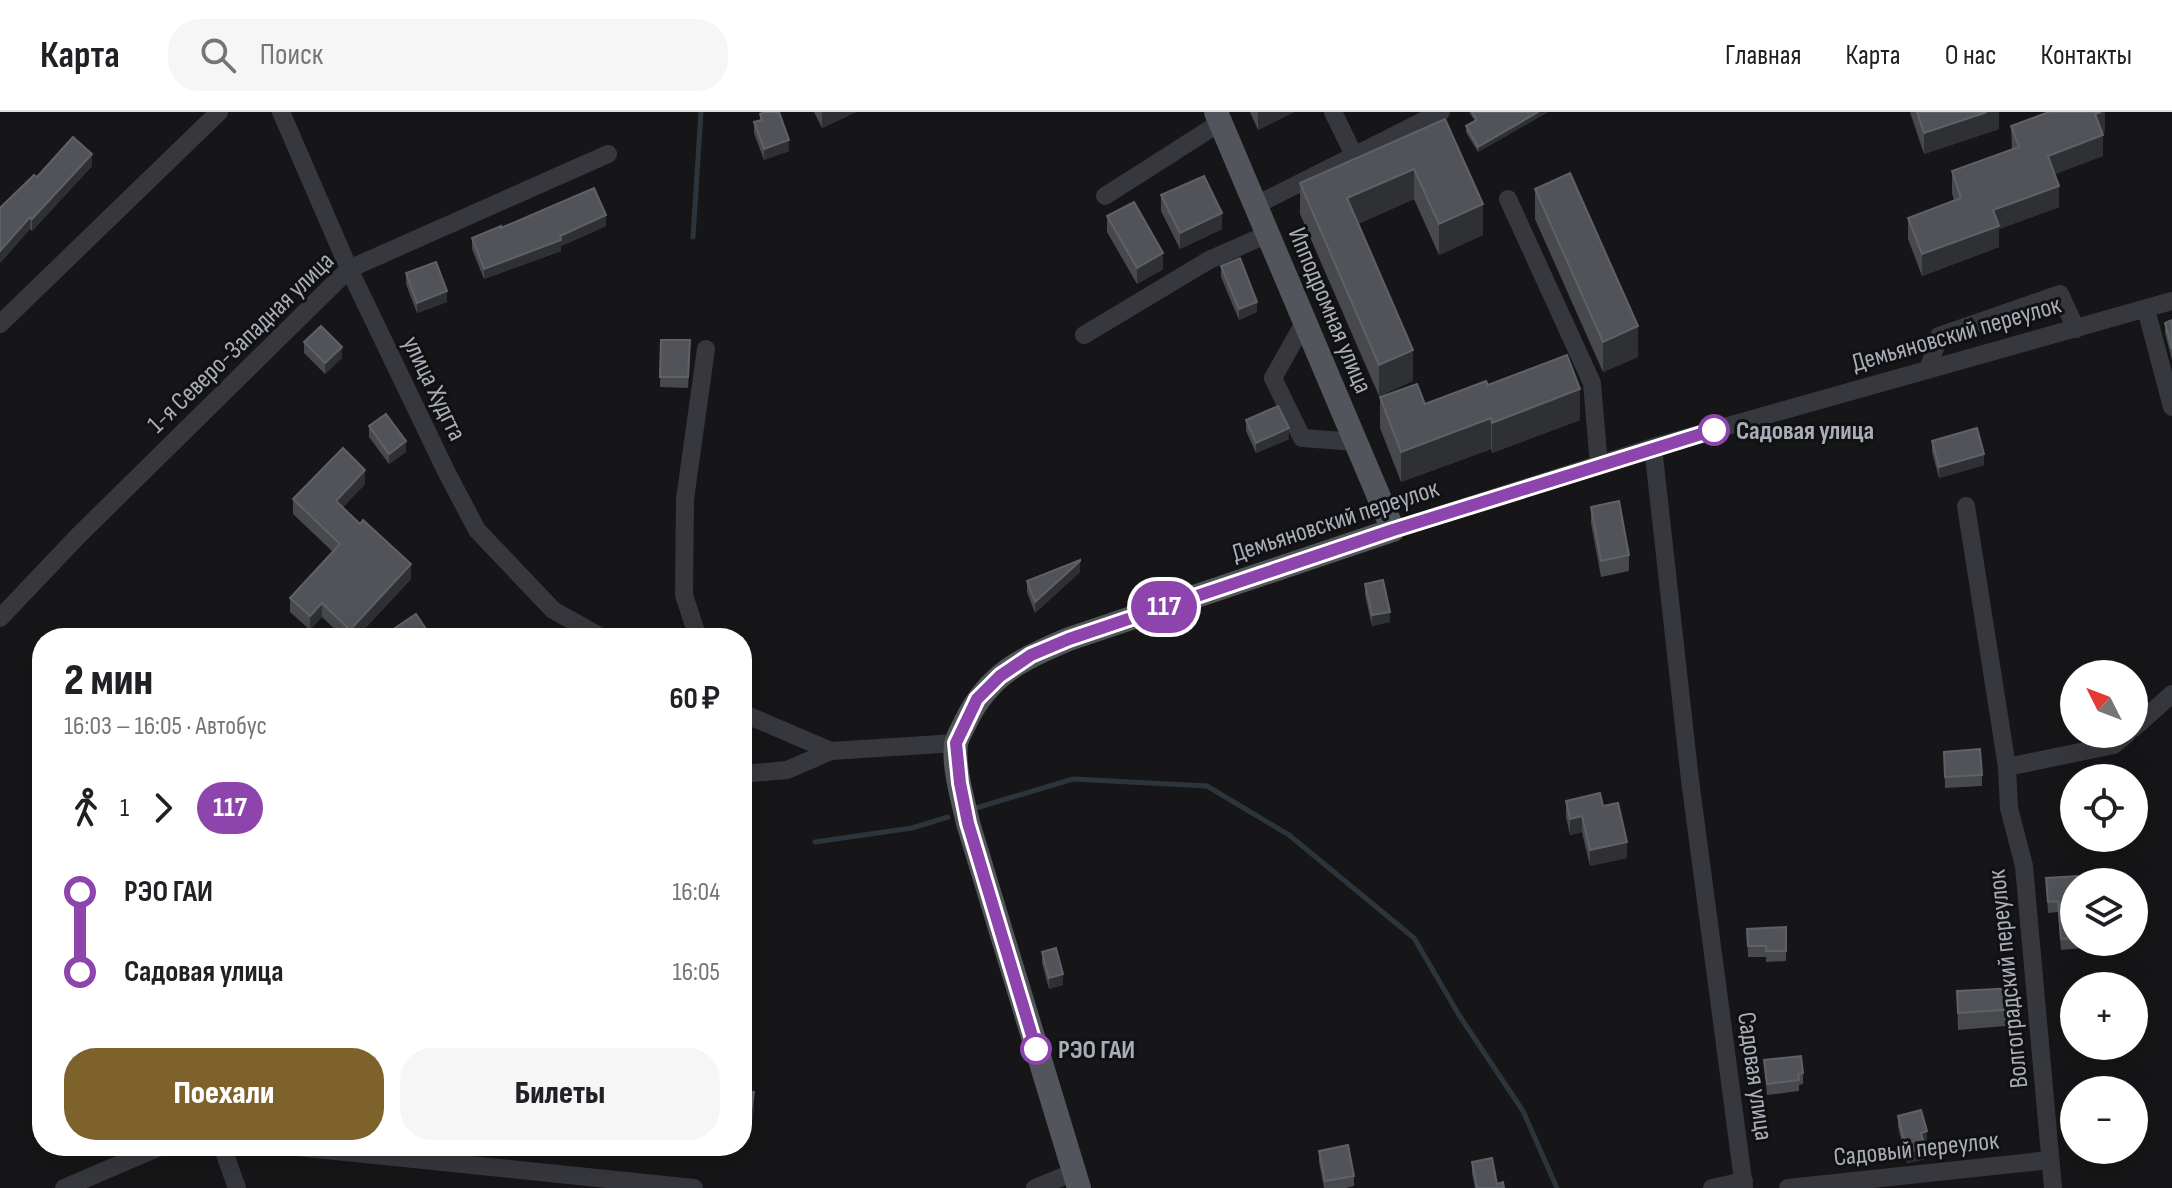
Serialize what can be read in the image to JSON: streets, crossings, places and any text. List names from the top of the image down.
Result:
{
  "streets": {
    "main road": ["Ипподромная улица", "Демьяновский переулок"],
    "street": [
      "1-я Северо-Западная улица",
      "улица Худгта",
      "Волгоградский переулок",
      "Садовая улица",
      "Садовый переулок"
    ]
  },
  "crossings": [
    ["Ипподромная улица", "Демьяновский переулок"],
    ["Демьяновский переулок", "Садовая улица"],
    ["1-я Северо-Западная улица", "улица Худгта"],
    ["Волгоградский переулок", "Садовый переулок"]
  ],
  "places": ["Садовая улица", "РЭО ГАИ"],
  "lines": ["bus line 117"],
  "north": "top left",
  "page": {
    "header": "Карта",
    "search": "Поиск",
    "nav": [
      "Главная",
      "Карта",
      "О нас",
      "Контакты"
    ],
    "on_map": "117",
    "heading": ["2 мин", "16:03 – 16:05 · Автобус", "60 ₽"],
    "map_buttons": ["+", "−"],
    "legs": ["1", "117"],
    "list": [
      {
        "name": "РЭО ГАИ",
        "value": "16:04"
      },
      {
        "name": "Садовая улица",
        "value": "16:05"
      }
    ],
    "buttons": ["Поехали", "Билеты"]
  }
}
